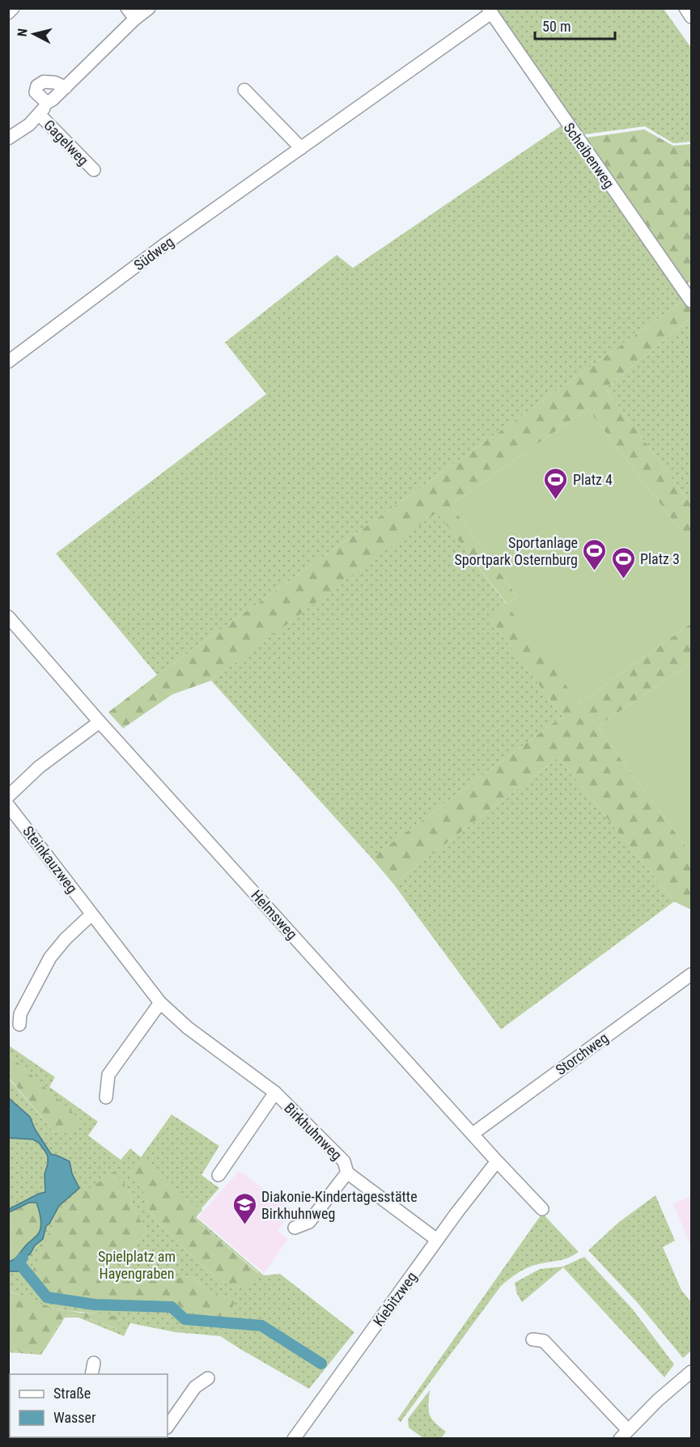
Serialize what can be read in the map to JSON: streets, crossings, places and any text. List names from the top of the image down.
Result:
{
  "streets": {
    "street": [
      "Gagelweg",
      "Scheibenweg",
      "Südweg",
      "Steinkauzweg",
      "Helmsweg",
      "Storchweg",
      "Birkhuhnweg",
      "Kiebitzweg"
    ]
  },
  "crossings": [
    ["Scheibenweg", "Südweg"],
    ["Steinkauzweg", "Birkhuhnweg"],
    ["Helmsweg", "Storchweg"],
    ["Helmsweg", "Kiebitzweg"],
    ["Birkhuhnweg", "Kiebitzweg"]
  ],
  "parks": ["Spielplatz am Hayengraben"],
  "places": {
    "sports": ["Platz 4", "Sportanlage Sportpark Osternburg", "Platz 3"],
    "school or university": ["Diakonie-Kindertagesstätte Birkhuhnweg"]
  },
  "legend": ["Straße", "Wasser"],
  "scale_bar": "50 m",
  "north": "left"
}
